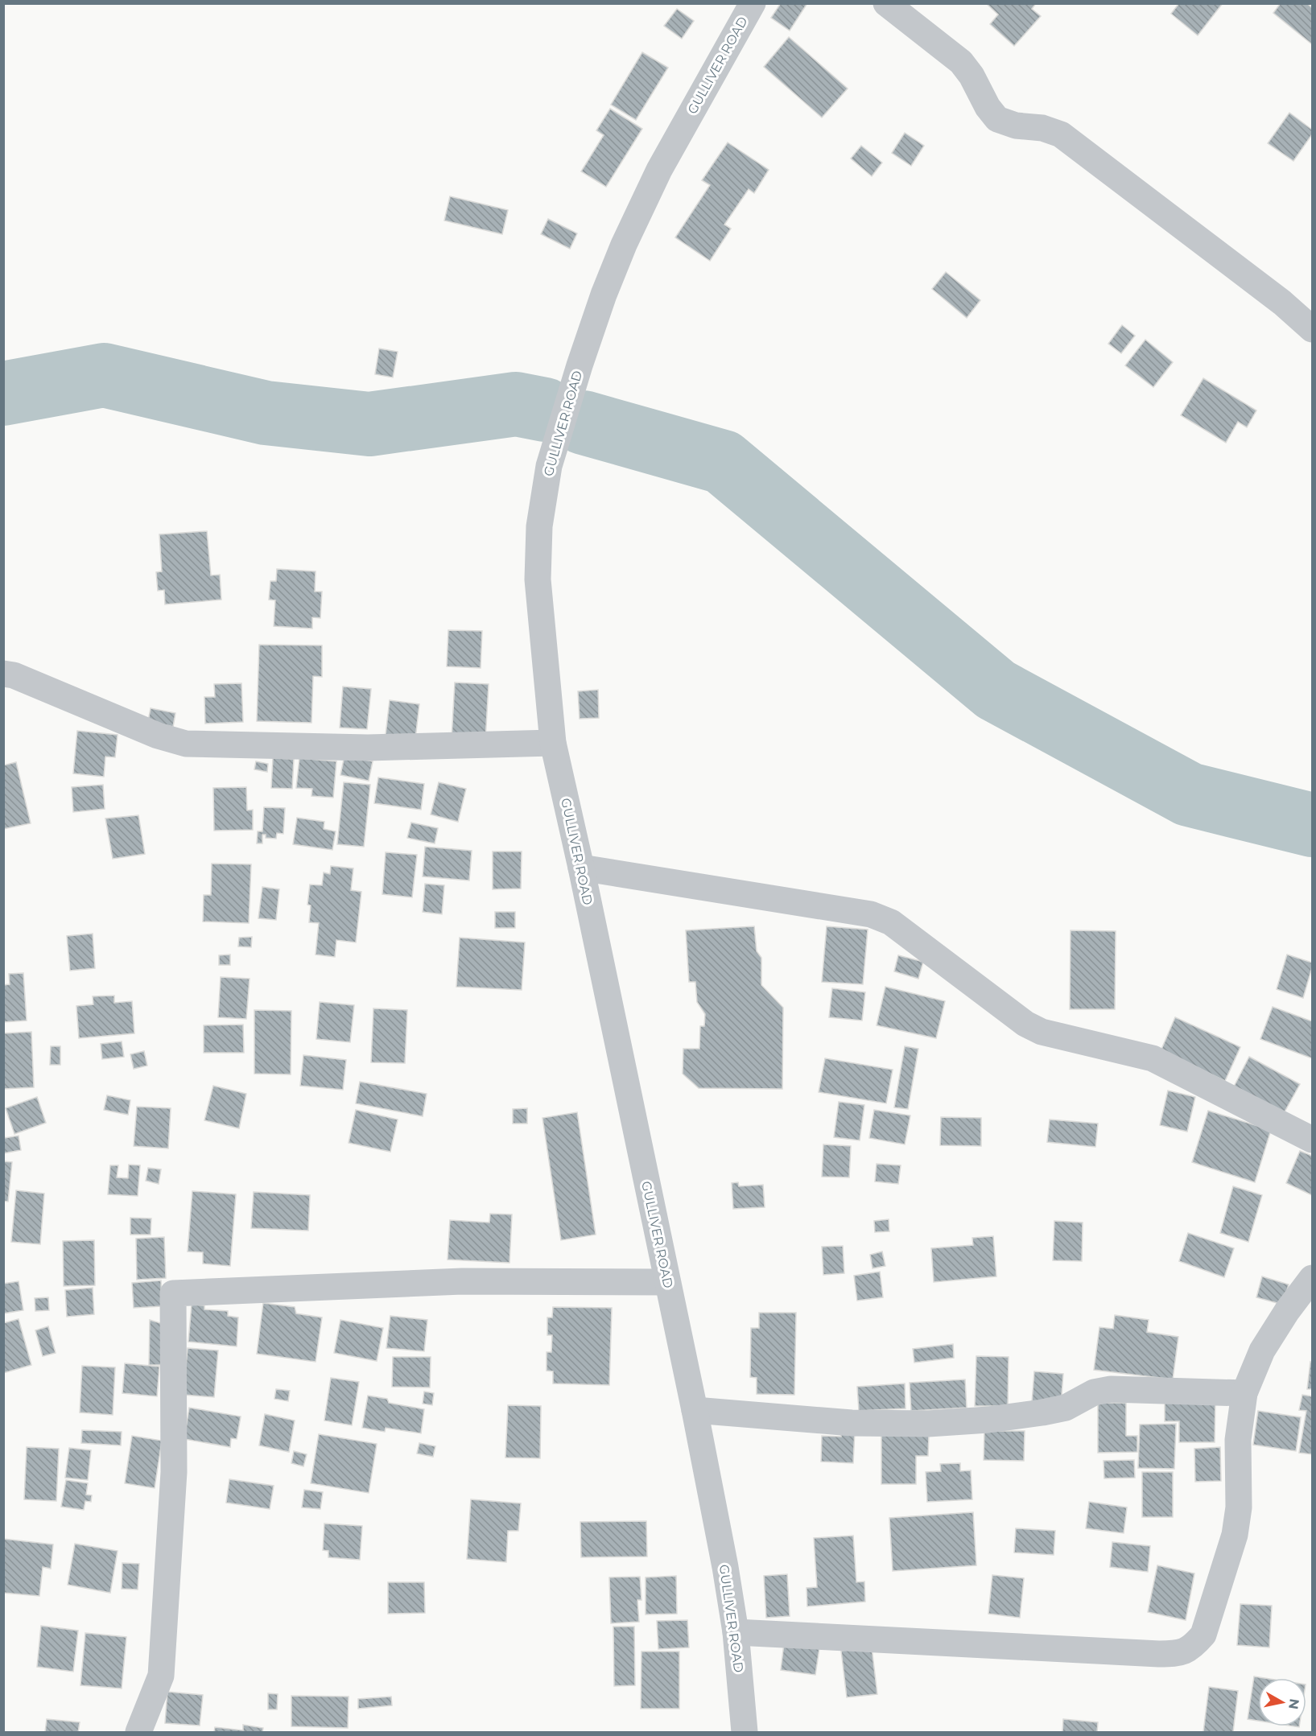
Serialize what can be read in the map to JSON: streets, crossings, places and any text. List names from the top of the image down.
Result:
{
  "streets": {
    "street": ["GULLIVER ROAD"]
  },
  "north": "right"
}
